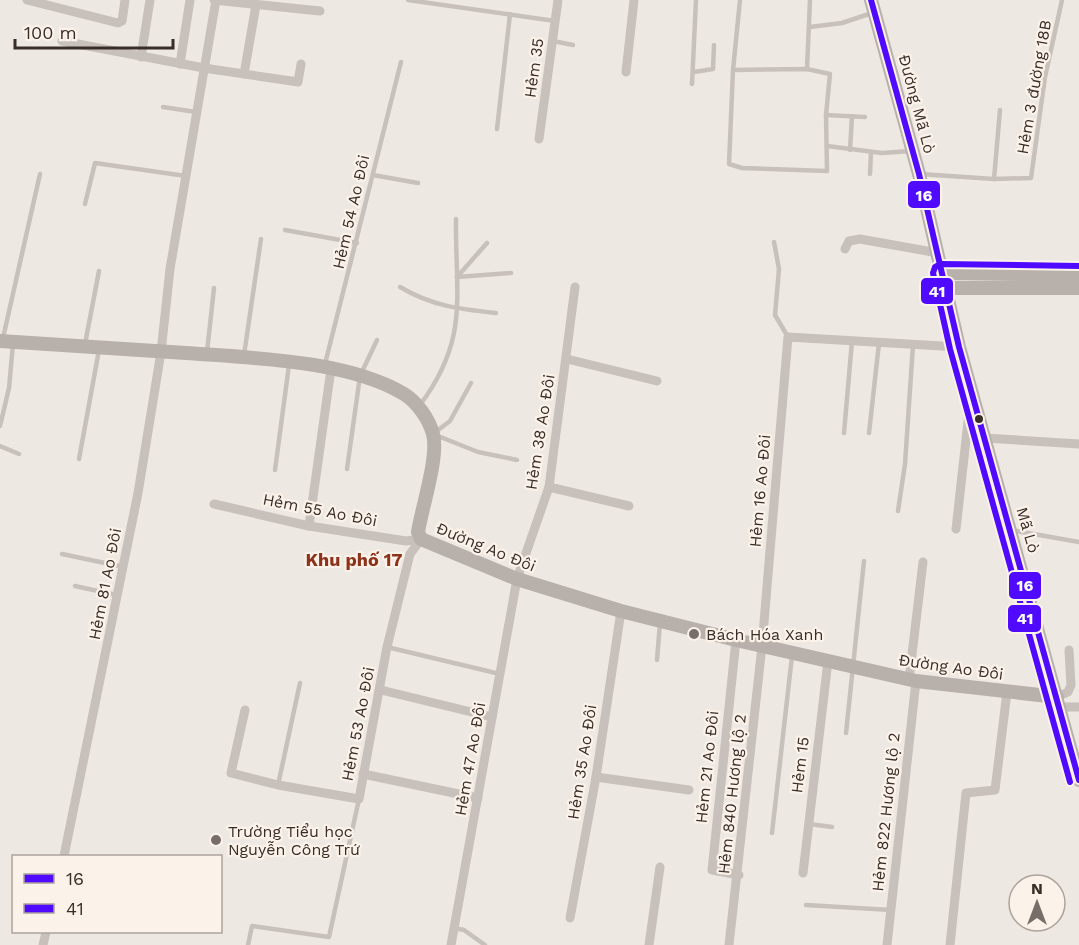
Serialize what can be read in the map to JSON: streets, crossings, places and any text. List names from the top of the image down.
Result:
{
  "streets": {
    "street": [
      "Hẻm 35",
      "Đường Mã Lò",
      "Hẻm 38 Ao Đôi",
      "Hẻm 16 Ao Đôi",
      "Hẻm 55 Ao Đôi",
      "Mã Lò",
      "Đường Ao Đôi",
      "Hẻm 81 Ao Đôi",
      "Hẻm 53 Ao Đôi",
      "Hẻm 47 Ao Đôi",
      "Hẻm 35 Ao Đôi",
      "Hẻm 15",
      "Hẻm 21 Ao Đôi",
      "Hẻm 840 Hương lộ 2",
      "Hẻm 822 Hương lộ 2"
    ],
    "lane": ["Hẻm 3 đường 18B", "Hẻm 54 Ao Đôi"]
  },
  "crossings": [
    ["Đường Mã Lò", "Mã Lò"],
    ["Hẻm 54 Ao Đôi", "Đường Ao Đôi"],
    ["Hẻm 38 Ao Đôi", "Đường Ao Đôi"],
    ["Hẻm 38 Ao Đôi", "Hẻm 47 Ao Đôi"],
    ["Hẻm 16 Ao Đôi", "Đường Ao Đôi"],
    ["Hẻm 16 Ao Đôi", "Hẻm 840 Hương lộ 2"],
    ["Hẻm 55 Ao Đôi", "Đường Ao Đôi"],
    ["Hẻm 55 Ao Đôi", "Hẻm 53 Ao Đôi"],
    ["Mã Lò", "Đường Ao Đôi"],
    ["Đường Ao Đôi", "Hẻm 81 Ao Đôi"],
    ["Đường Ao Đôi", "Hẻm 53 Ao Đôi"],
    ["Đường Ao Đôi", "Hẻm 47 Ao Đôi"],
    ["Đường Ao Đôi", "Hẻm 35 Ao Đôi"],
    ["Đường Ao Đôi", "Hẻm 15"],
    ["Đường Ao Đôi", "Hẻm 21 Ao Đôi"],
    ["Đường Ao Đôi", "Hẻm 840 Hương lộ 2"],
    ["Đường Ao Đôi", "Hẻm 822 Hương lộ 2"],
    ["Hẻm 21 Ao Đôi", "Hẻm 840 Hương lộ 2"]
  ],
  "districts": ["Khu phố 17"],
  "places": ["Bách Hóa Xanh", "Trường Tiểu học Nguyễn Công Trứ"],
  "lines": ["transit line 16", "transit line 41"],
  "legend": ["16", "41"],
  "scale_bar": "100 m",
  "north": "top"
}
